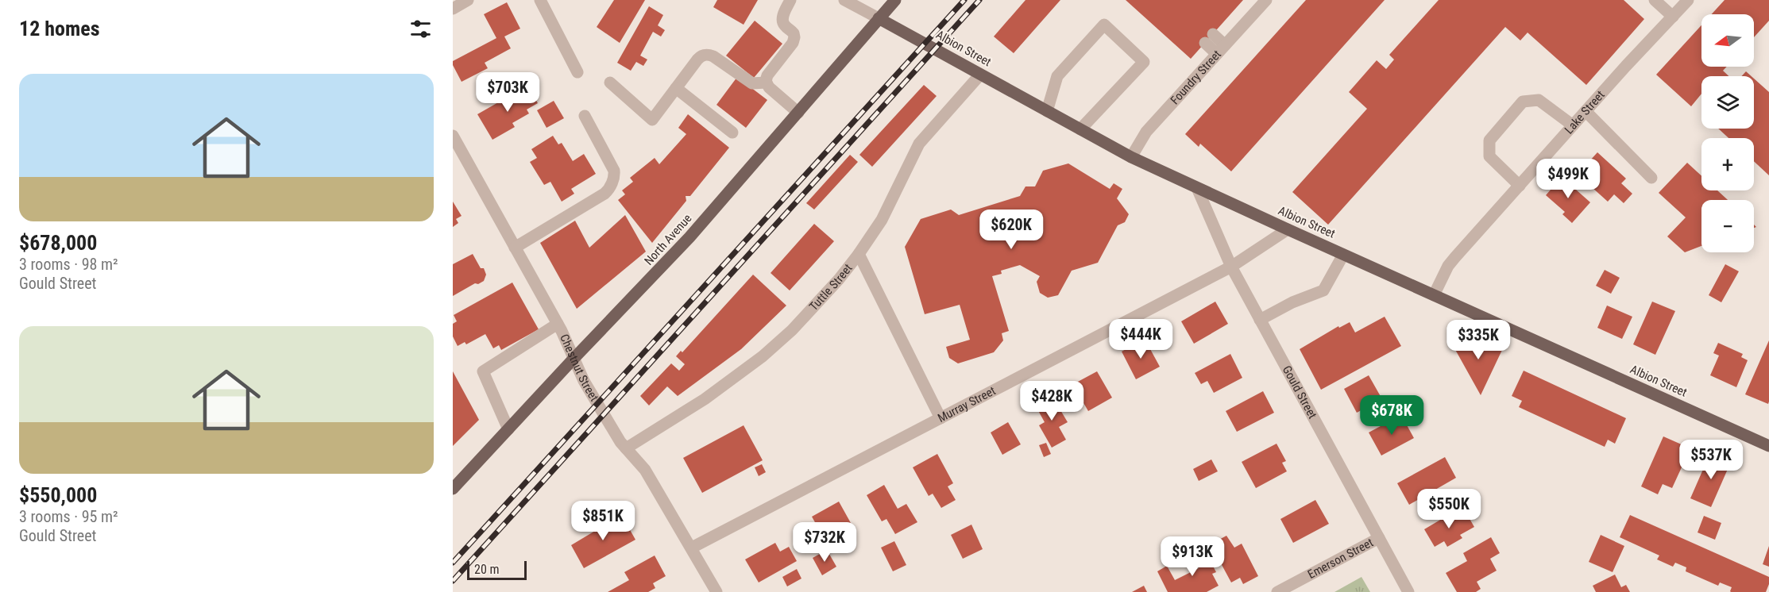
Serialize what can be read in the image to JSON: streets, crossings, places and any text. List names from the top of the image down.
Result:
{
  "streets": {
    "main road": ["Albion Street", "North Avenue"],
    "street": [
      "Foundry Street",
      "Lake Street",
      "Tuttle Street",
      "Chestnut Street",
      "Gould Street",
      "Murray Street",
      "Emerson Street"
    ]
  },
  "crossings": [
    ["Albion Street", "Foundry Street"],
    ["Albion Street", "Lake Street"],
    ["Albion Street", "North Avenue"],
    ["Albion Street", "Tuttle Street"],
    ["Albion Street", "Gould Street"],
    ["Albion Street", "Murray Street"],
    ["North Avenue", "Chestnut Street"],
    ["Tuttle Street", "Chestnut Street"],
    ["Chestnut Street", "Murray Street"],
    ["Gould Street", "Murray Street"],
    ["Gould Street", "Emerson Street"]
  ],
  "scale_bar": "20 m",
  "north": "left",
  "page": {
    "heading": "12 homes",
    "map_buttons": ["+", "−"],
    "list": [
      {
        "name": "$678,000",
        "note": "3 rooms · 98 m² · Gould Street"
      },
      {
        "name": "$550,000",
        "note": "3 rooms · 95 m² · Gould Street"
      }
    ],
    "price": [
      "$703K",
      "$499K",
      "$620K",
      "$444K",
      "$335K",
      "$428K",
      "$678K",
      "$537K",
      "$550K",
      "$851K",
      "$732K",
      "$913K"
    ],
    "scale": "20 m"
  }
}
